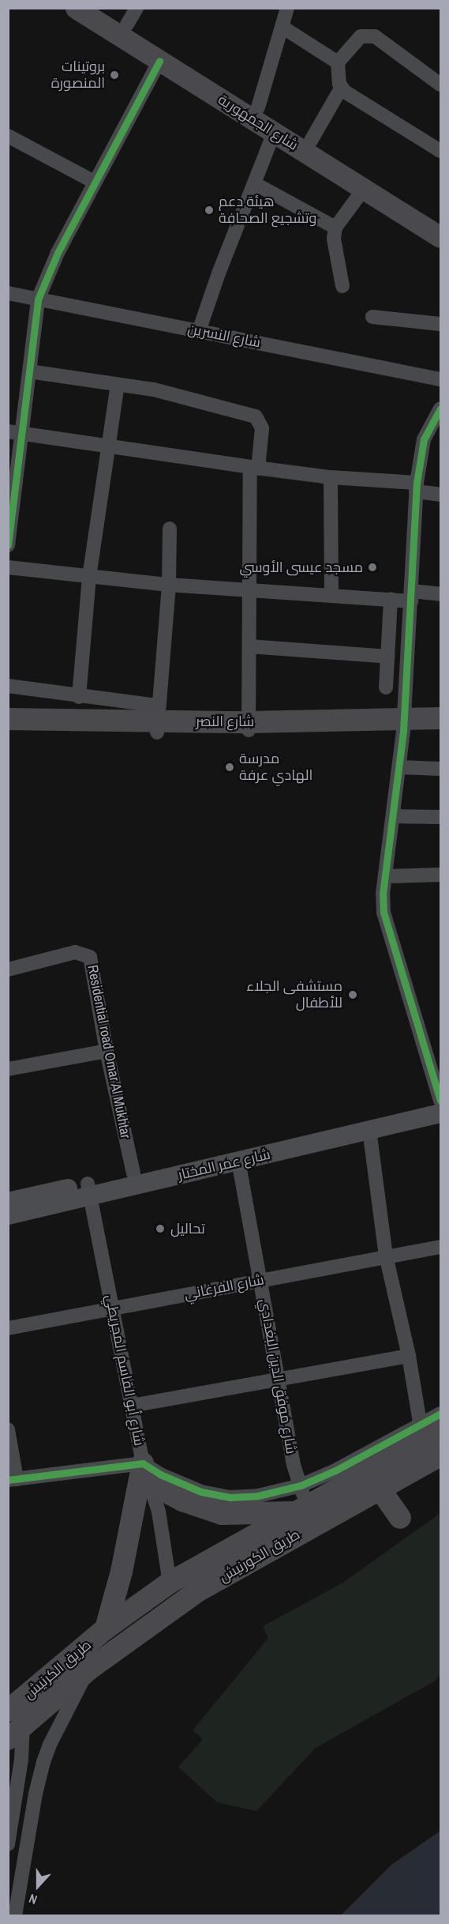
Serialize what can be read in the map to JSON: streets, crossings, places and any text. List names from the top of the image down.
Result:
{
  "streets": {
    "highway": ["شارع النصر", "طريق الكورنيش", "طريق الكرنيش"],
    "main road": ["شارع الجمهورية", "شارع عمر المختار"],
    "street": [
      "شارع النسرين",
      "Residential road Omar Al Mukhtar",
      "شارع الفرغاني",
      "شارع أبو القاسم المجريطي",
      "شارع موفق الدين البغدادي"
    ]
  },
  "crossings": [
    ["Residential road Omar Al Mukhtar", "شارع عمر المختار"],
    ["شارع عمر المختار", "شارع أبو القاسم المجريطي"],
    ["شارع عمر المختار", "شارع موفق الدين البغدادي"],
    ["شارع الفرغاني", "شارع أبو القاسم المجريطي"],
    ["شارع الفرغاني", "شارع موفق الدين البغدادي"],
    ["شارع أبو القاسم المجريطي", "طريق الكورنيش"],
    ["شارع موفق الدين البغدادي", "طريق الكورنيش"],
    ["طريق الكورنيش", "طريق الكرنيش"]
  ],
  "places": [
    "بروتينات المنصورة",
    "هيئة دعم وتشجيع الصحافة",
    "مسجد عيسى الأوسي",
    "مدرسة الهادي عرفة",
    "مستشفى الجلاء للأطفال",
    "تحاليل"
  ],
  "north": "bottom"
}
